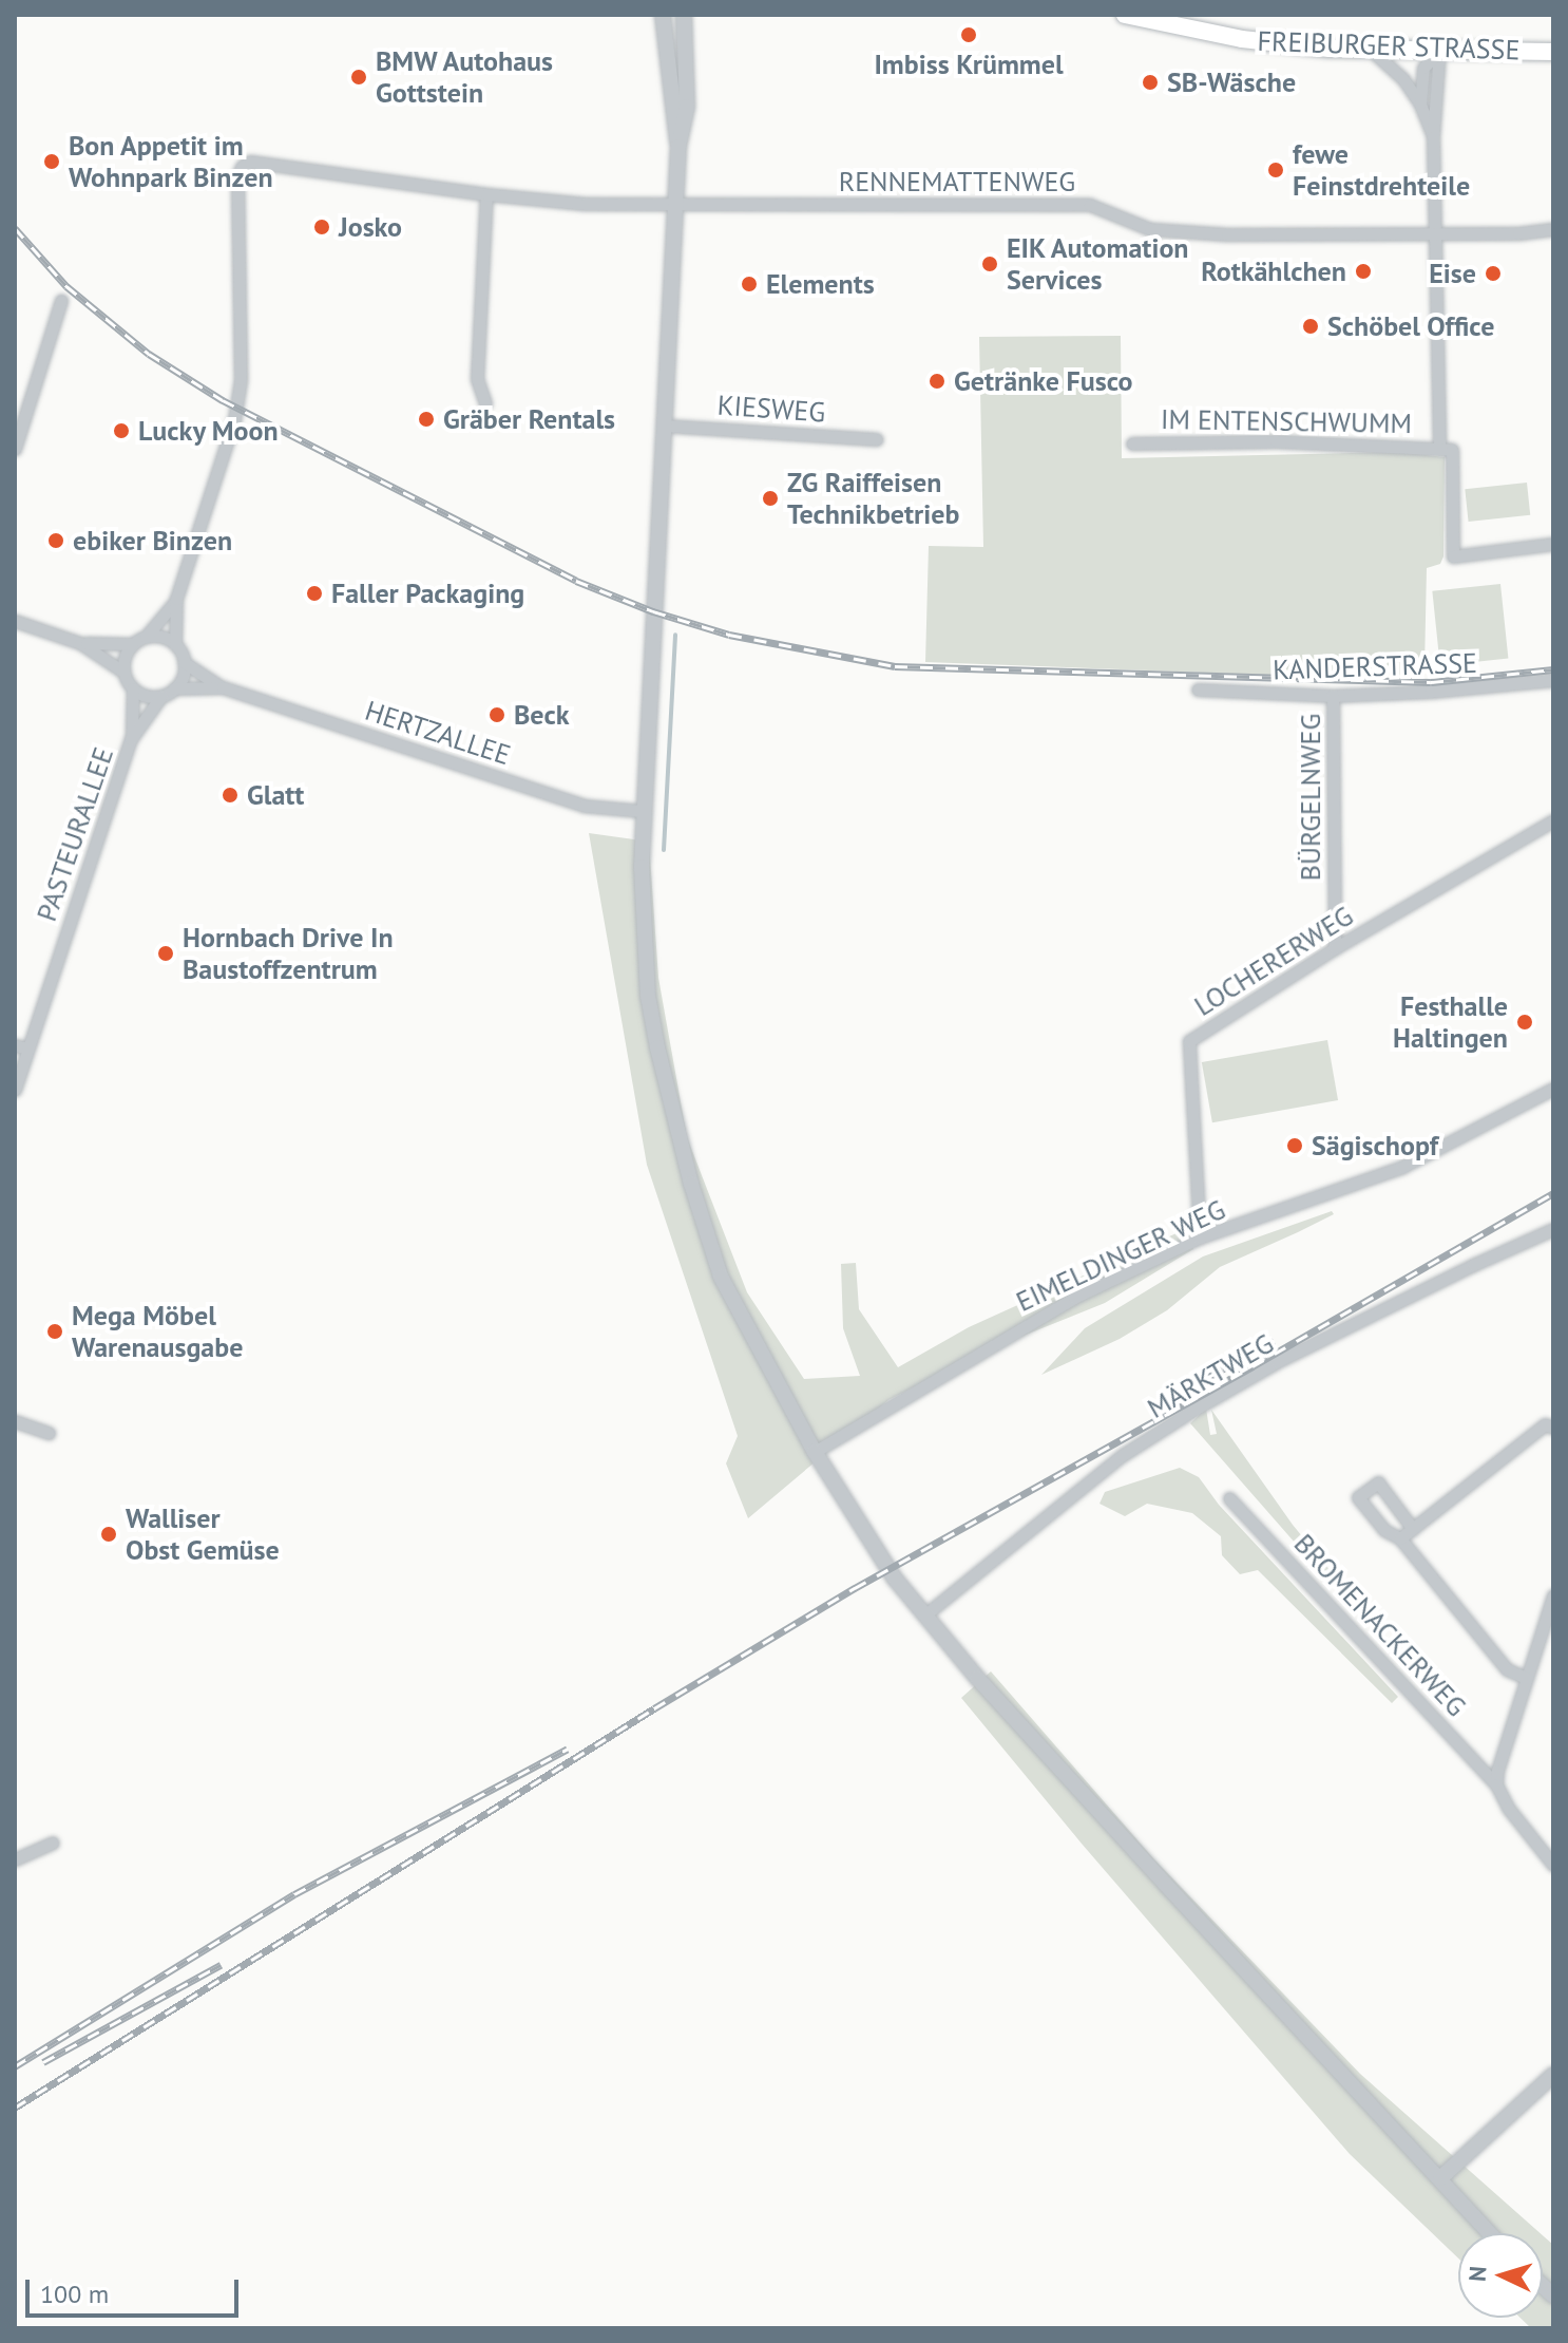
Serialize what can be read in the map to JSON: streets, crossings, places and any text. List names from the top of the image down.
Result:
{
  "streets": {
    "main road": ["FREIBURGER STRASSE"],
    "street": [
      "RENNEMATTENWEG",
      "KIESWEG",
      "IM ENTENSCHWUMM",
      "KANDERSTRASSE",
      "HERTZALLEE",
      "BÜRGELNWEG",
      "PASTEURALLEE",
      "LOCHERERWEG",
      "EIMELDINGER WEG",
      "MÄRKTWEG",
      "BROMENACKERWEG"
    ]
  },
  "crossings": [
    ["KANDERSTRASSE", "BÜRGELNWEG"],
    ["HERTZALLEE", "PASTEURALLEE"],
    ["BÜRGELNWEG", "LOCHERERWEG"],
    ["LOCHERERWEG", "EIMELDINGER WEG"]
  ],
  "places": [
    "Imbiss Krümmel",
    "BMW Autohaus Gottstein",
    "SB-Wäsche",
    "Bon Appetit im Wohnpark Binzen",
    "fewe Feinstdrehteile",
    "Josko",
    "EIK Automation Services",
    "Rotkählchen",
    "Eise",
    "Elements",
    "Schöbel Office",
    "Getränke Fusco",
    "Gräber Rentals",
    "Lucky Moon",
    "ZG Raiffeisen Technikbetrieb",
    "ebiker Binzen",
    "Faller Packaging",
    "Beck",
    "Glatt",
    "Hornbach Drive In Baustoffzentrum",
    "Festhalle Haltingen",
    "Sägischopf",
    "Mega Möbel Warenausgabe",
    "Walliser Obst Gemüse"
  ],
  "scale_bar": "100 m",
  "north": "left"
}
